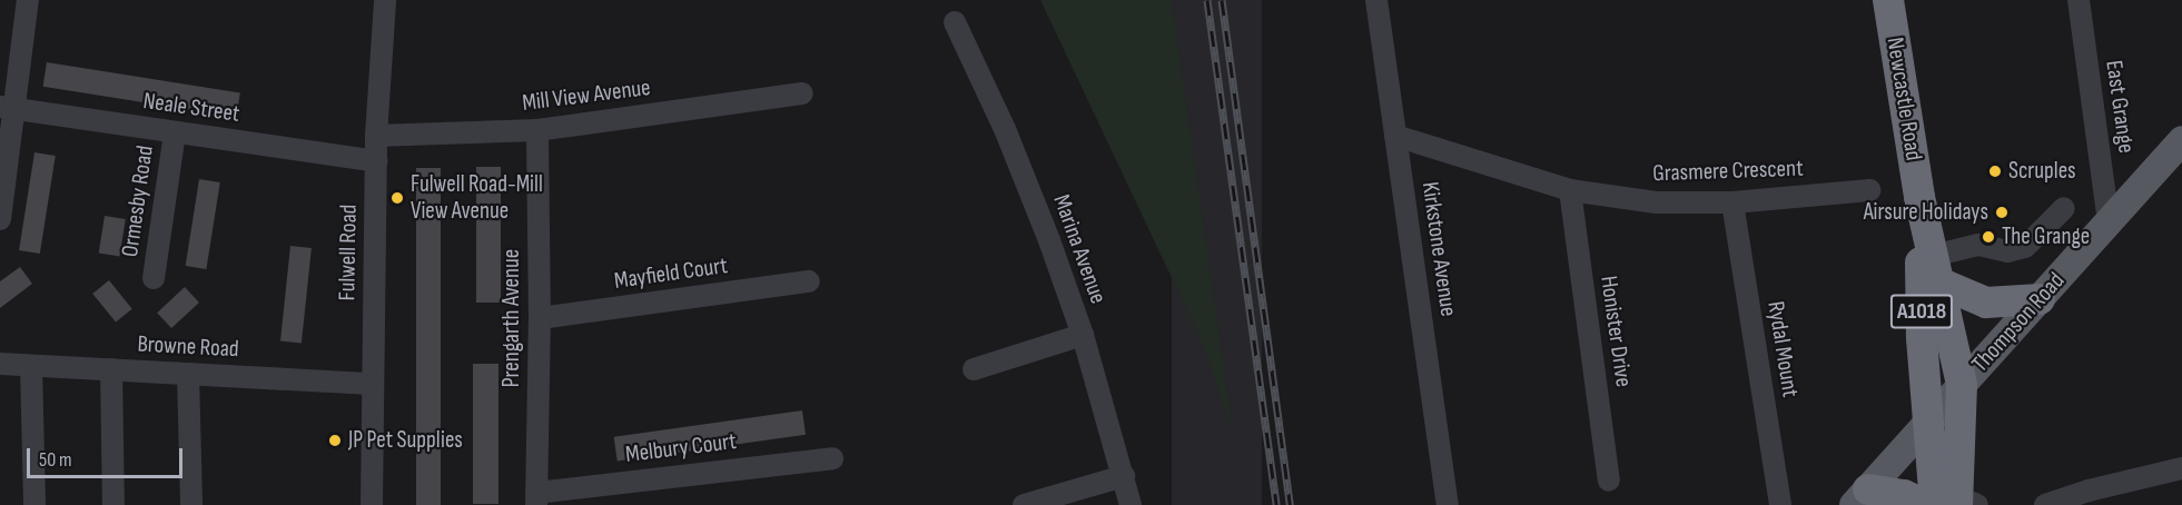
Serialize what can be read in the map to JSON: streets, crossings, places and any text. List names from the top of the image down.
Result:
{
  "streets": {
    "highway": ["Newcastle Road", "A1018"],
    "main road": ["Thompson Road"],
    "street": [
      "Mill View Avenue",
      "East Grange",
      "Neale Street",
      "Grasmere Crescent",
      "Ormesby Road",
      "Marina Avenue",
      "Kirkstone Avenue",
      "Fulwell Road",
      "Mayfield Court",
      "Prengarth Avenue",
      "Honister Drive",
      "Browne Road",
      "Rydal Mount",
      "Melbury Court"
    ]
  },
  "crossings": [
    ["Mill View Avenue", "Fulwell Road"],
    ["Mill View Avenue", "Prengarth Avenue"],
    ["Newcastle Road", "A1018"],
    ["Newcastle Road", "Thompson Road"],
    ["East Grange", "Thompson Road"],
    ["Neale Street", "Ormesby Road"],
    ["Neale Street", "Fulwell Road"],
    ["Grasmere Crescent", "Kirkstone Avenue"],
    ["Grasmere Crescent", "Honister Drive"],
    ["Grasmere Crescent", "Rydal Mount"],
    ["Fulwell Road", "Browne Road"],
    ["Mayfield Court", "Prengarth Avenue"],
    ["A1018", "Thompson Road"],
    ["Prengarth Avenue", "Melbury Court"]
  ],
  "places": [
    "Scruples",
    "Fulwell Road-Mill View Avenue",
    "Airsure Holidays",
    "The Grange",
    "JP Pet Supplies"
  ],
  "scale_bar": "50 m"
}
